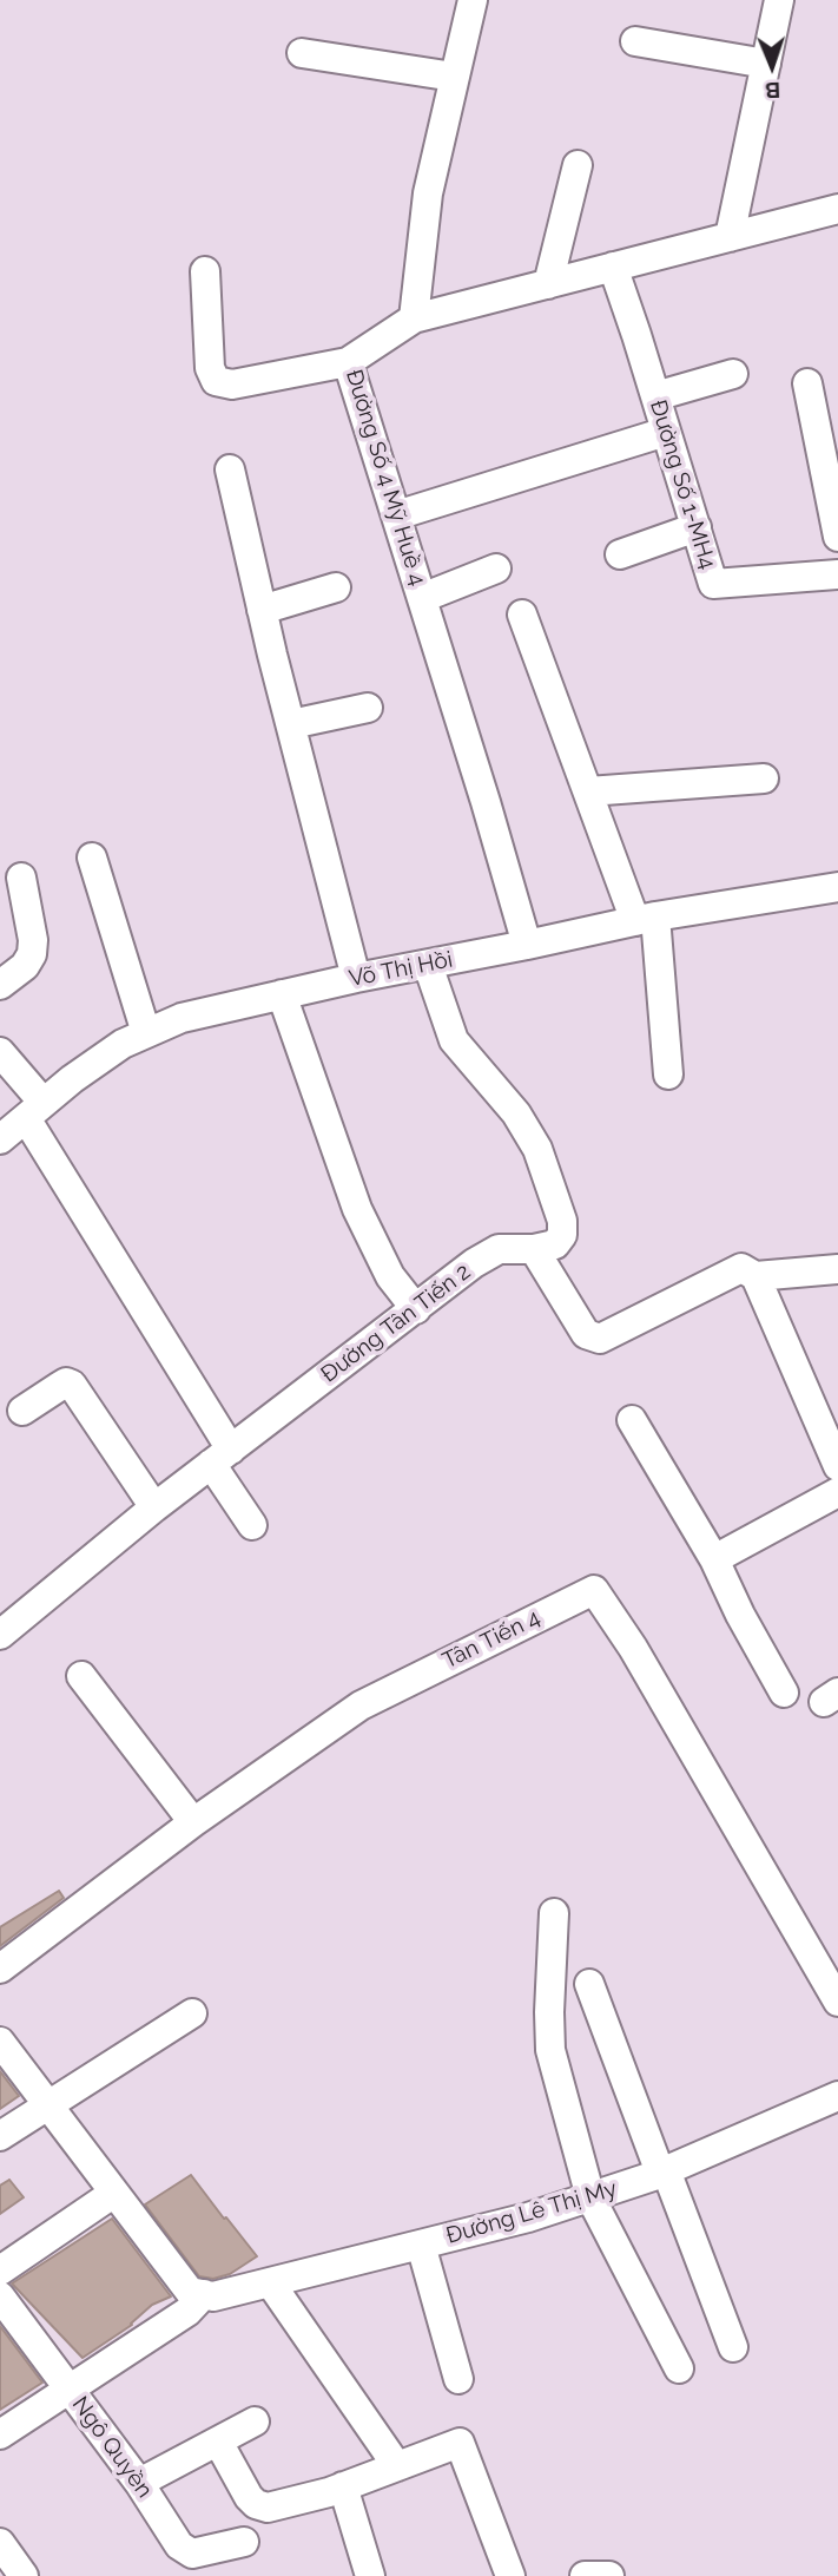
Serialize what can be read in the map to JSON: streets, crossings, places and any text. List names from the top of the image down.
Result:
{
  "streets": {
    "street": [
      "Đường Số 4 Mỹ Huề 4",
      "Đường Số 1-MH4",
      "Võ Thị Hồi",
      "Đường Tân Tiến 2",
      "Tân Tiến 4",
      "Đường Lê Thị My",
      "Ngô Quyền"
    ]
  },
  "crossings": [
    ["Đường Số 4 Mỹ Huề 4", "Đường Số 1-MH4"],
    ["Đường Số 4 Mỹ Huề 4", "Võ Thị Hồi"]
  ],
  "north": "bottom"
}
